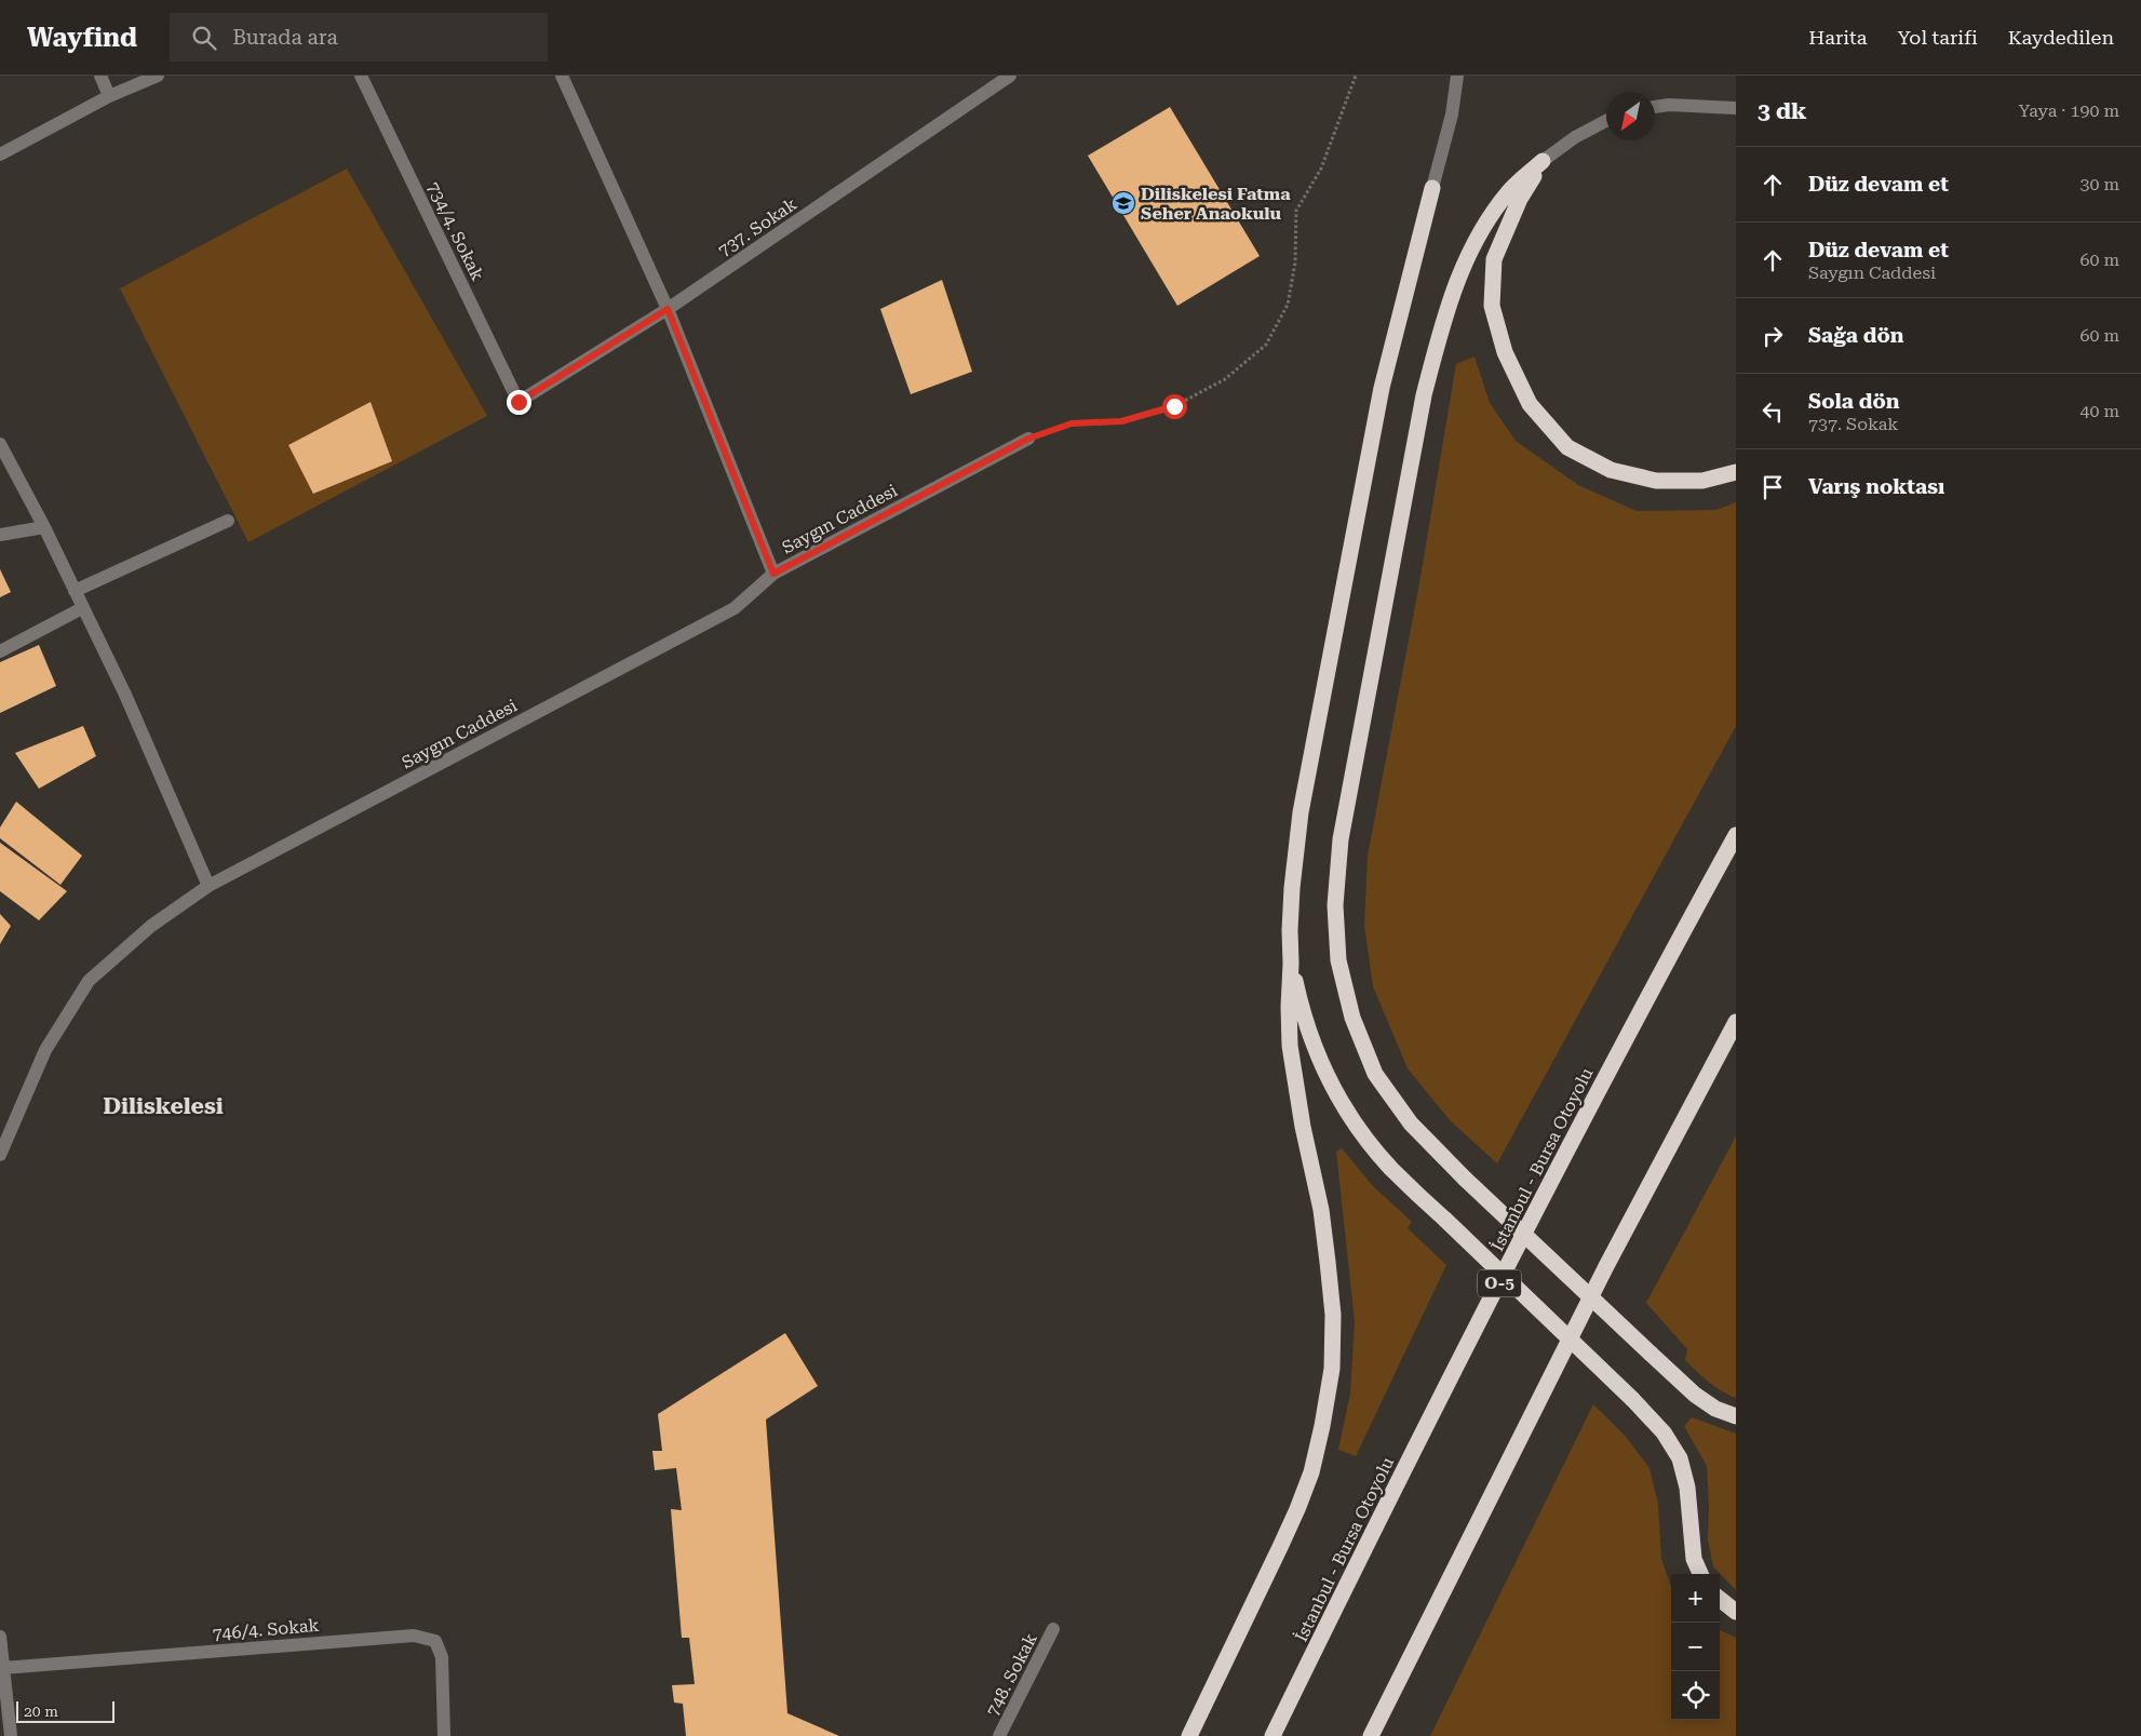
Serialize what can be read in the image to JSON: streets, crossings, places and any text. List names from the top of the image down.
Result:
{
  "streets": {
    "highway": ["İstanbul - Bursa Otoyolu", "O-5"],
    "street": [
      "737. Sokak",
      "734/4. Sokak",
      "Saygın Caddesi",
      "746/4. Sokak",
      "748. Sokak"
    ]
  },
  "crossings": [
    ["737. Sokak", "734/4. Sokak"]
  ],
  "districts": ["Diliskelesi"],
  "places": {
    "school or university": ["Diliskelesi Fatma Seher Anaokulu"]
  },
  "scale_bar": "20 m",
  "north": "bottom left",
  "page": {
    "header": "Wayfind",
    "search": "Burada ara",
    "nav": ["Harita", "Yol tarifi", "Kaydedilen"],
    "heading": ["3 dk", "Yaya · 190 m"],
    "list": [
      ["Düz devam et", "30 m"],
      ["Düz devam et", "Saygın Caddesi", "60 m"],
      ["Sağa dön", "60 m"],
      ["Sola dön", "737. Sokak", "40 m"],
      "Varış noktası"
    ],
    "map_buttons": ["+", "−"],
    "scale": "20 m"
  }
}
